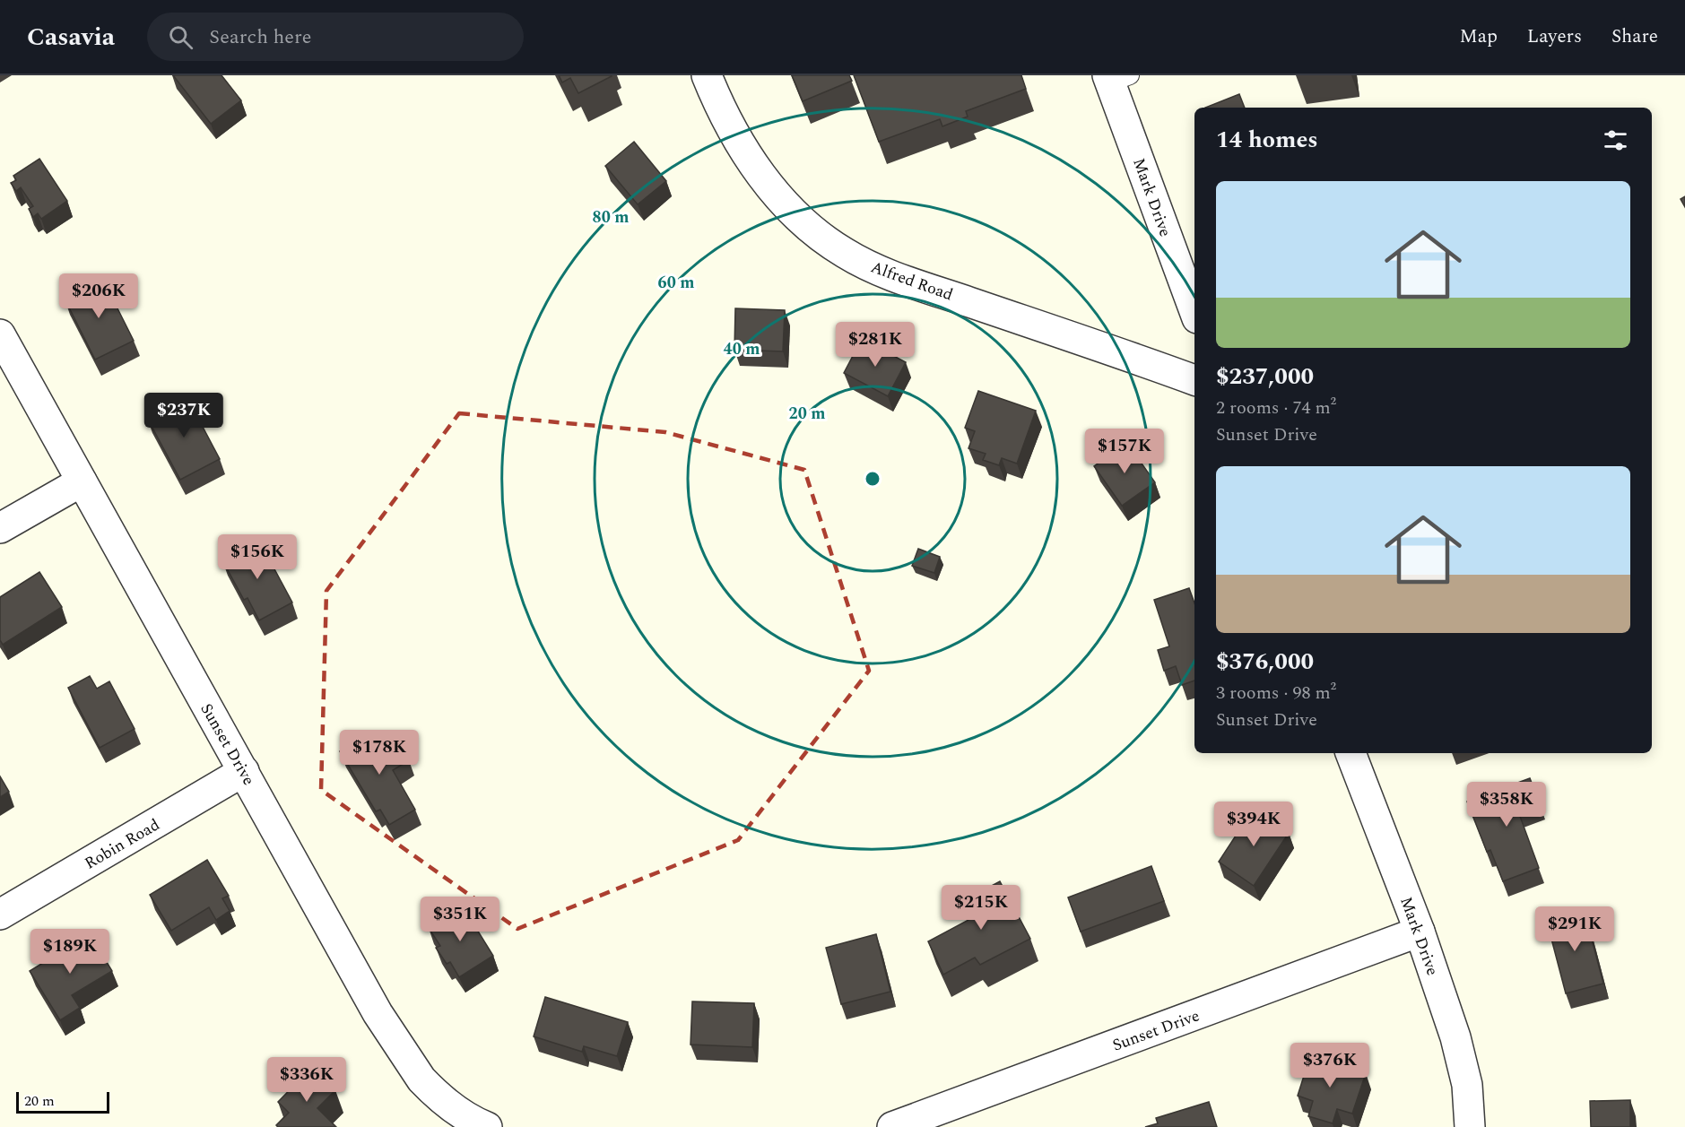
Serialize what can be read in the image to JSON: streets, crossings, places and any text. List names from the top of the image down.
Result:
{
  "streets": {
    "street": [
      "Mark Drive",
      "Alfred Road",
      "Sunset Drive",
      "Robin Road"
    ]
  },
  "crossings": [
    ["Mark Drive", "Sunset Drive"],
    ["Sunset Drive", "Robin Road"]
  ],
  "scale_bar": "20 m",
  "page": {
    "header": "Casavia",
    "search": "Search here",
    "nav": ["Map", "Layers", "Share"],
    "heading": "14 homes",
    "list": [
      {
        "name": "$237,000",
        "note": "2 rooms · 74 m² · Sunset Drive"
      },
      {
        "name": "$376,000",
        "note": "3 rooms · 98 m² · Sunset Drive"
      }
    ],
    "price": [
      "$206K",
      "$281K",
      "$237K",
      "$157K",
      "$156K",
      "$178K",
      "$358K",
      "$394K",
      "$215K",
      "$351K",
      "$291K",
      "$189K",
      "$376K",
      "$336K"
    ],
    "scale": "20 m"
  },
  "rings": [
    "80 m",
    "60 m",
    "40 m",
    "20 m"
  ]
}
